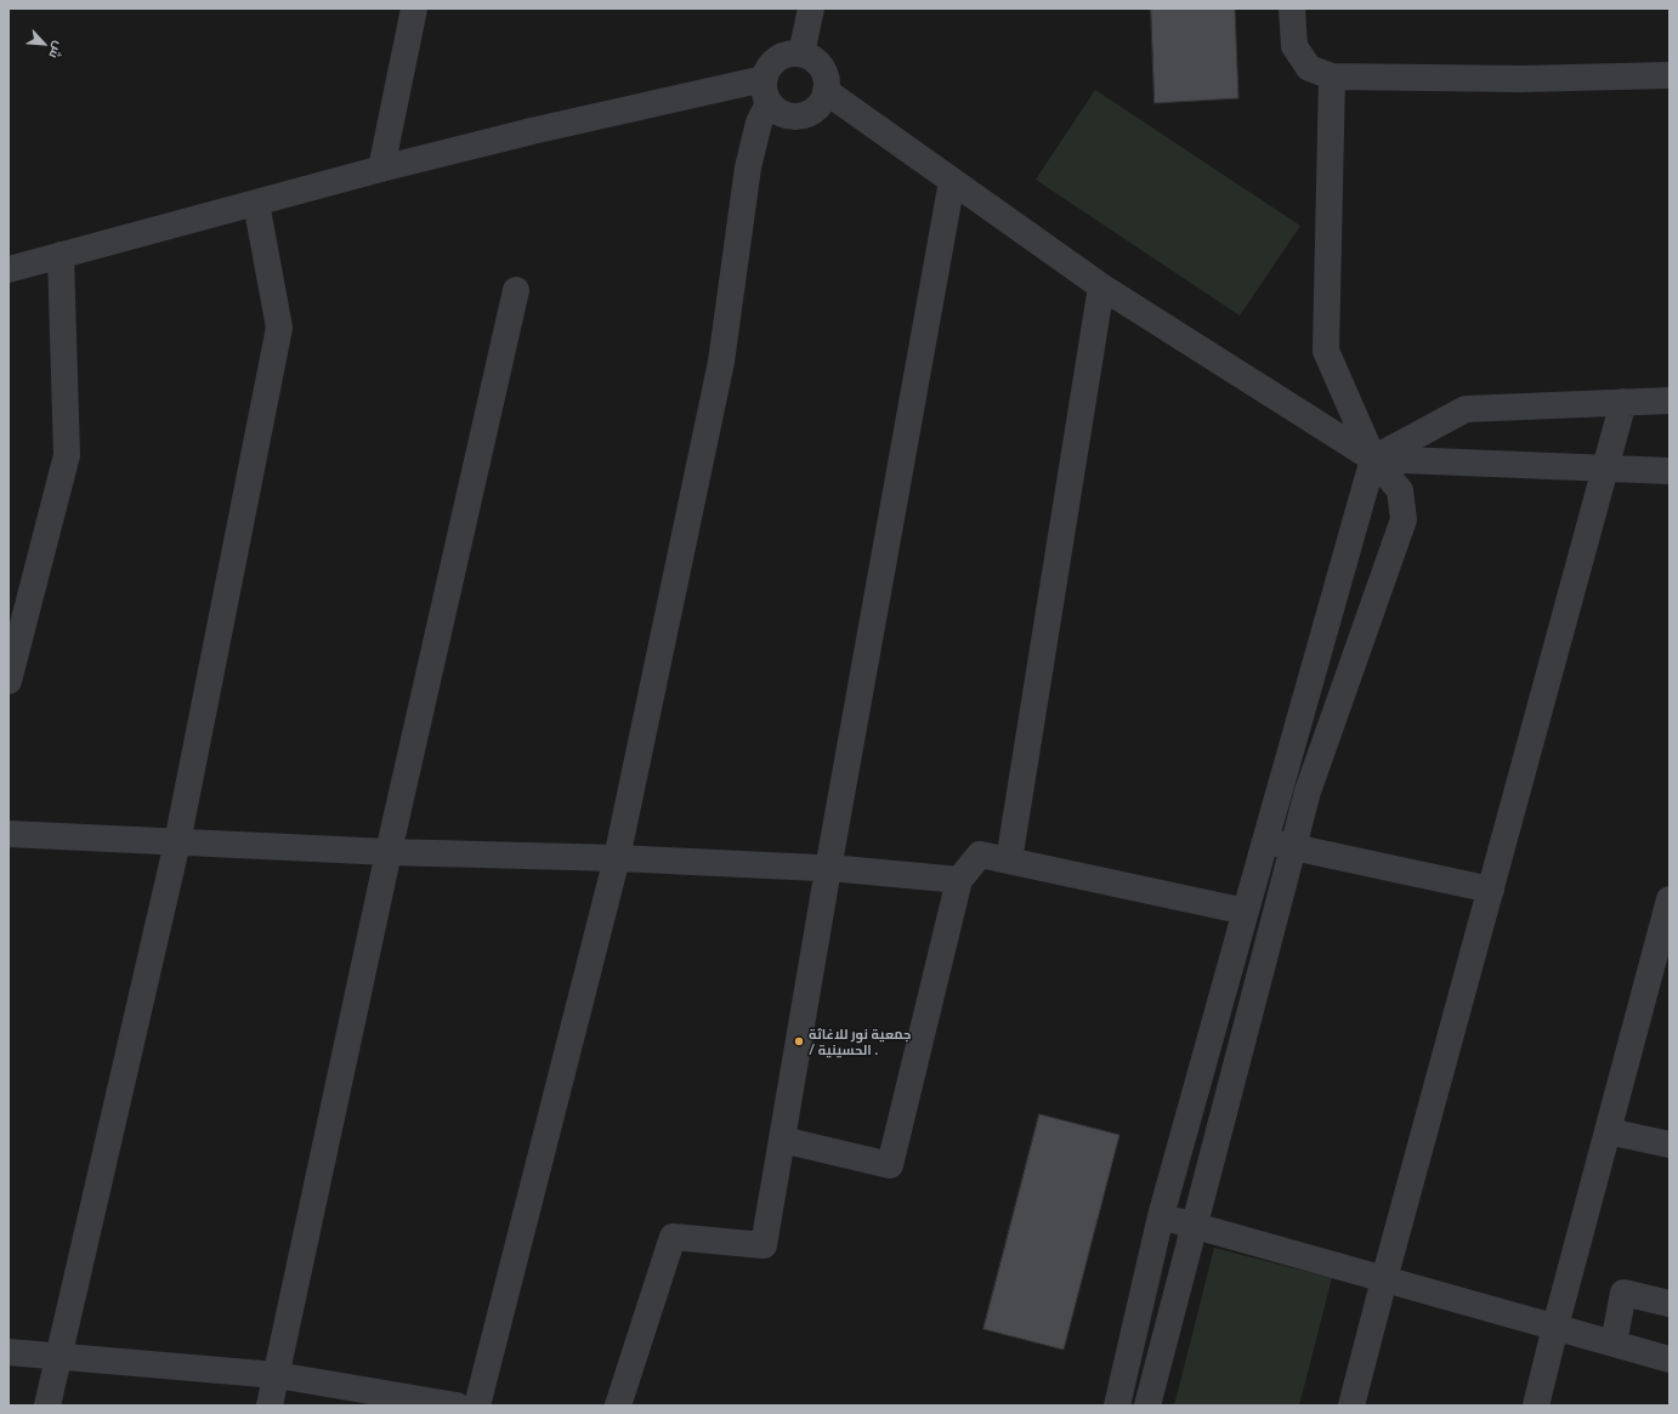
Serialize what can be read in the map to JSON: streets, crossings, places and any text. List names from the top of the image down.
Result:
{
  "places": ["جمعية نور للاغاثة / الحسينية ."],
  "north": "bottom right"
}
